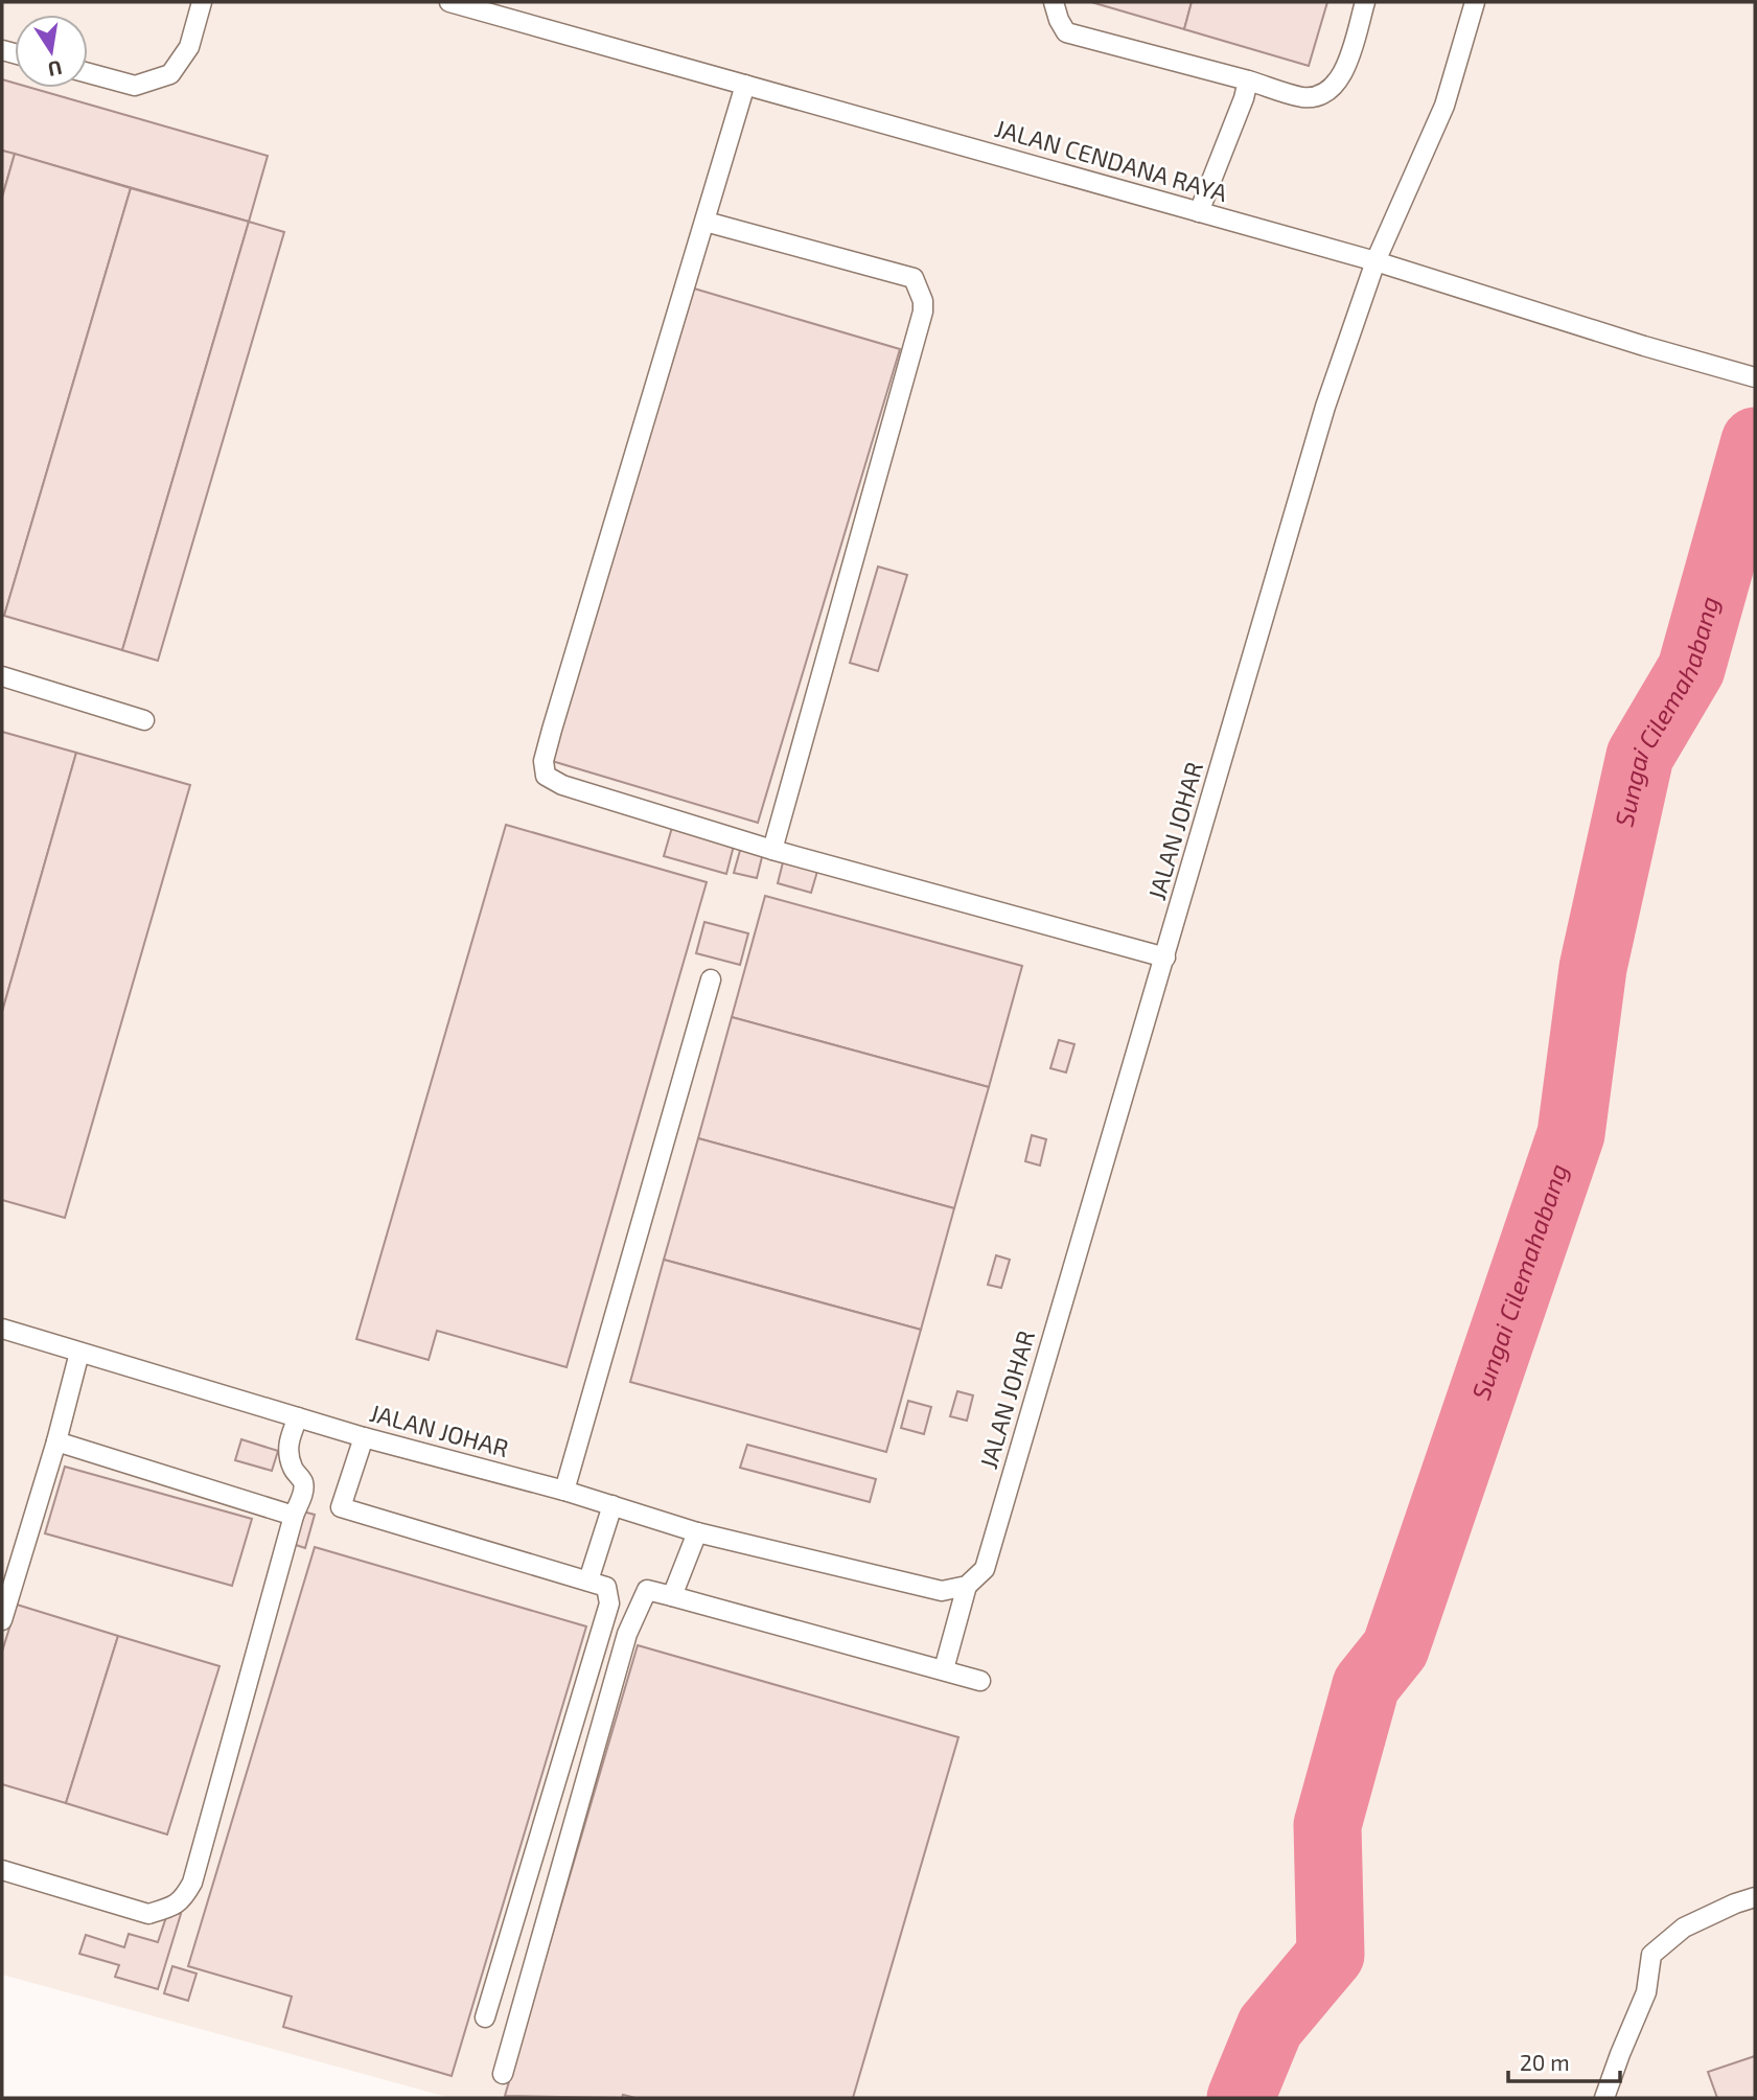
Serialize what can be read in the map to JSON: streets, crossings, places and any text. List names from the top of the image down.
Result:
{
  "streets": {
    "lane": ["JALAN CENDANA RAYA", "JALAN JOHAR"]
  },
  "crossings": [
    ["JALAN CENDANA RAYA", "JALAN JOHAR"]
  ],
  "water": ["Sungai Cilemahabang"],
  "scale_bar": "20 m",
  "north": "bottom"
}
